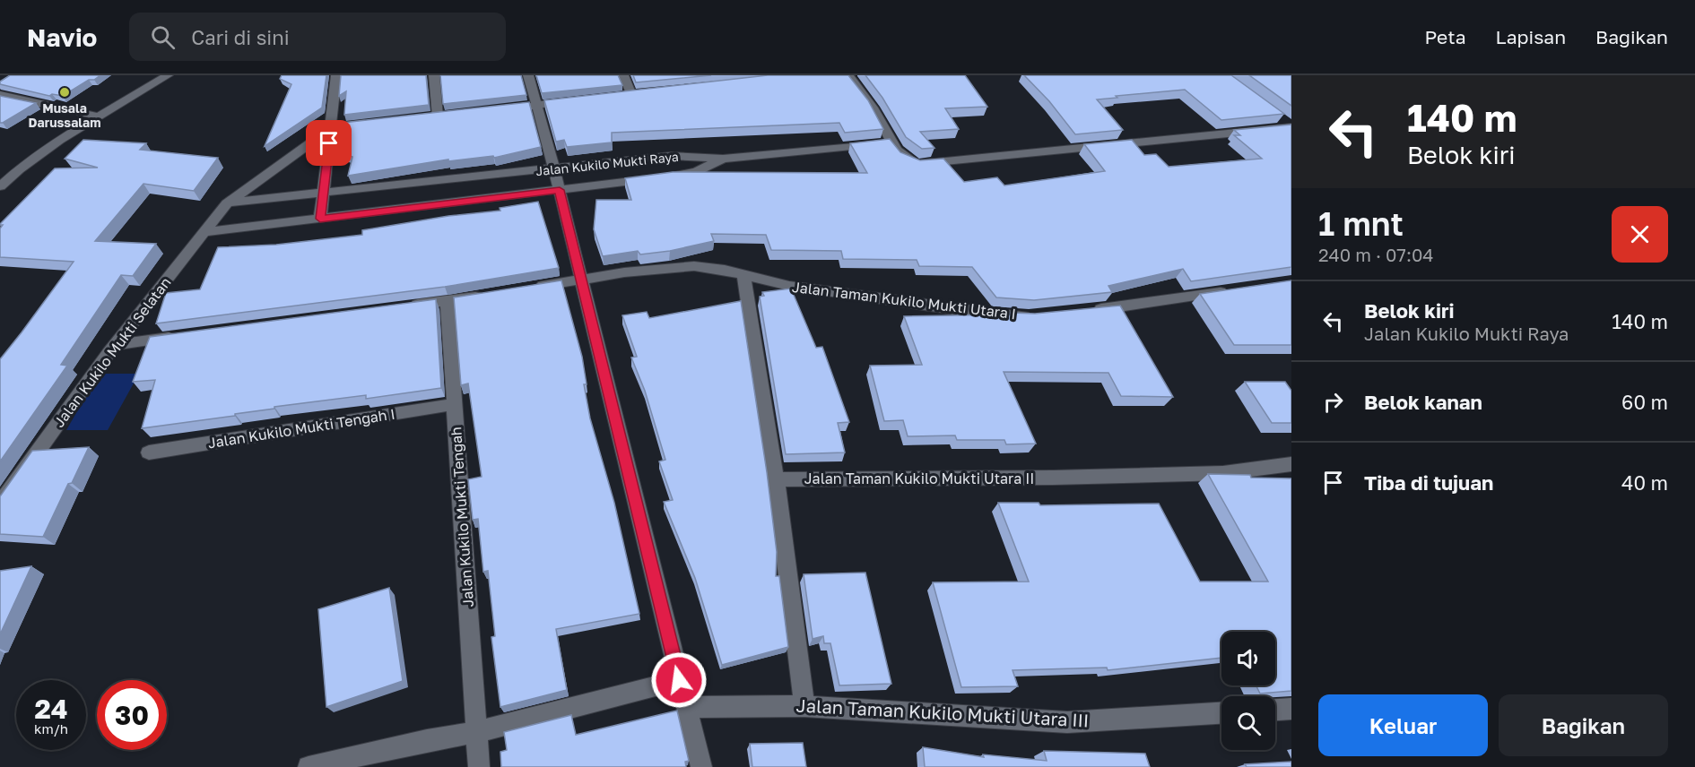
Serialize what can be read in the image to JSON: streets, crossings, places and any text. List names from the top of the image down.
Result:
{
  "streets": {
    "street": [
      "Jalan Kukilo Mukti Raya",
      "Jalan Taman Kukilo Mukti Utara I",
      "Jalan Kukilo Mukti Selatan",
      "Jalan Kukilo Mukti Tengah I",
      "Jalan Taman Kukilo Mukti Utara II",
      "Jalan Kukilo Mukti Tengah",
      "Jalan Taman Kukilo Mukti Utara III"
    ]
  },
  "crossings": [
    ["Jalan Kukilo Mukti Raya", "Jalan Kukilo Mukti Selatan"],
    ["Jalan Kukilo Mukti Tengah I", "Jalan Kukilo Mukti Tengah"]
  ],
  "places": ["Musala Darussalam"],
  "page": {
    "header": "Navio",
    "search": "Cari di sini",
    "nav": ["Peta", "Lapisan", "Bagikan"],
    "turn": ["140 m", "Belok kiri"],
    "heading": ["1 mnt", "240 m · 07:04"],
    "list": [
      {
        "name": "Belok kiri",
        "note": "Jalan Kukilo Mukti Raya",
        "value": "140 m"
      },
      {
        "name": "Belok kanan",
        "value": "60 m"
      },
      {
        "name": "Tiba di tujuan",
        "value": "40 m"
      }
    ],
    "speed": "24 km/h",
    "limit": "30",
    "buttons": ["Keluar", "Bagikan"]
  }
}
